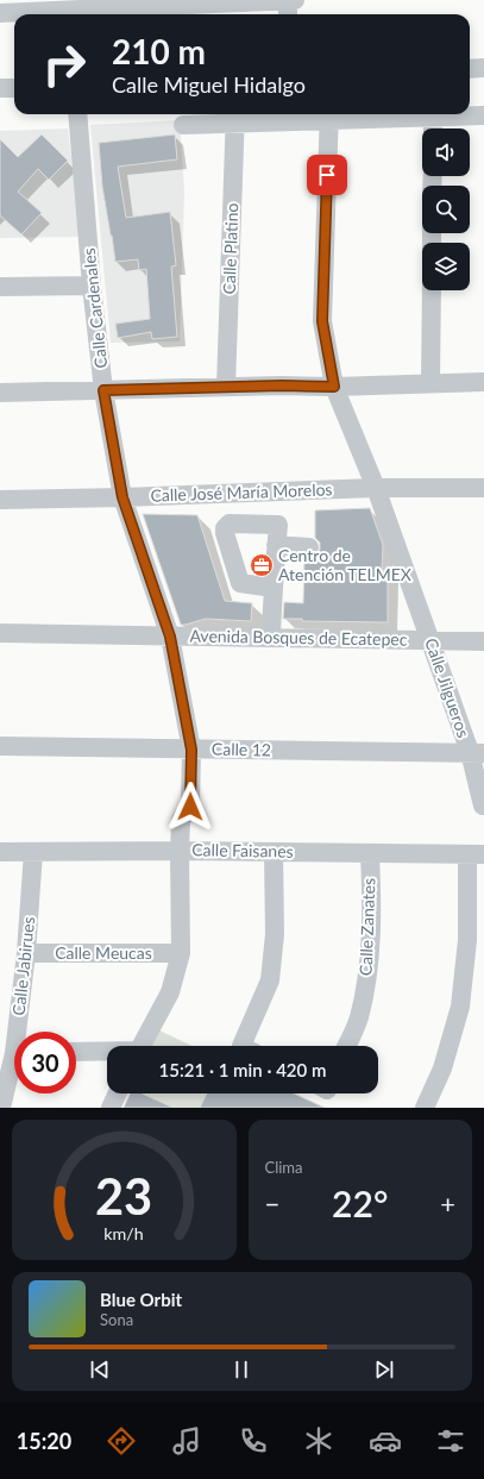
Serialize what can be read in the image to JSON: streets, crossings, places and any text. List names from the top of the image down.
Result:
{
  "streets": {
    "street": [
      "Calle Platino",
      "Calle Cardenales",
      "Calle José María Morelos",
      "Avenida Bosques de Ecatepec",
      "Calle Jilgueros",
      "Calle 12",
      "Calle Faisanes",
      "Calle Zanates",
      "Calle Meucas",
      "Calle Jabirues"
    ]
  },
  "crossings": [
    ["Calle Cardenales", "Calle José María Morelos"],
    ["Calle Cardenales", "Avenida Bosques de Ecatepec"],
    ["Calle Cardenales", "Calle 12"],
    ["Calle Cardenales", "Calle Faisanes"],
    ["Calle Cardenales", "Calle Meucas"],
    ["Calle José María Morelos", "Calle Jilgueros"],
    ["Avenida Bosques de Ecatepec", "Calle Jilgueros"],
    ["Calle Jilgueros", "Calle 12"],
    ["Calle Faisanes", "Calle Zanates"],
    ["Calle Faisanes", "Calle Jabirues"],
    ["Calle Meucas", "Calle Jabirues"]
  ],
  "places": {
    "office": ["Centro de Atención TELMEX"]
  },
  "page": {
    "turn": ["210 m", "Calle Miguel Hidalgo"],
    "limit": "30",
    "trip": "15:21 · 1 min · 420 m",
    "tile": "Clima",
    "heat": ["−", "22°", "+"],
    "song": ["Blue Orbit", "Sona"],
    "tabs": "15:20",
    "gauge": ["23", "km/h"]
  }
}
